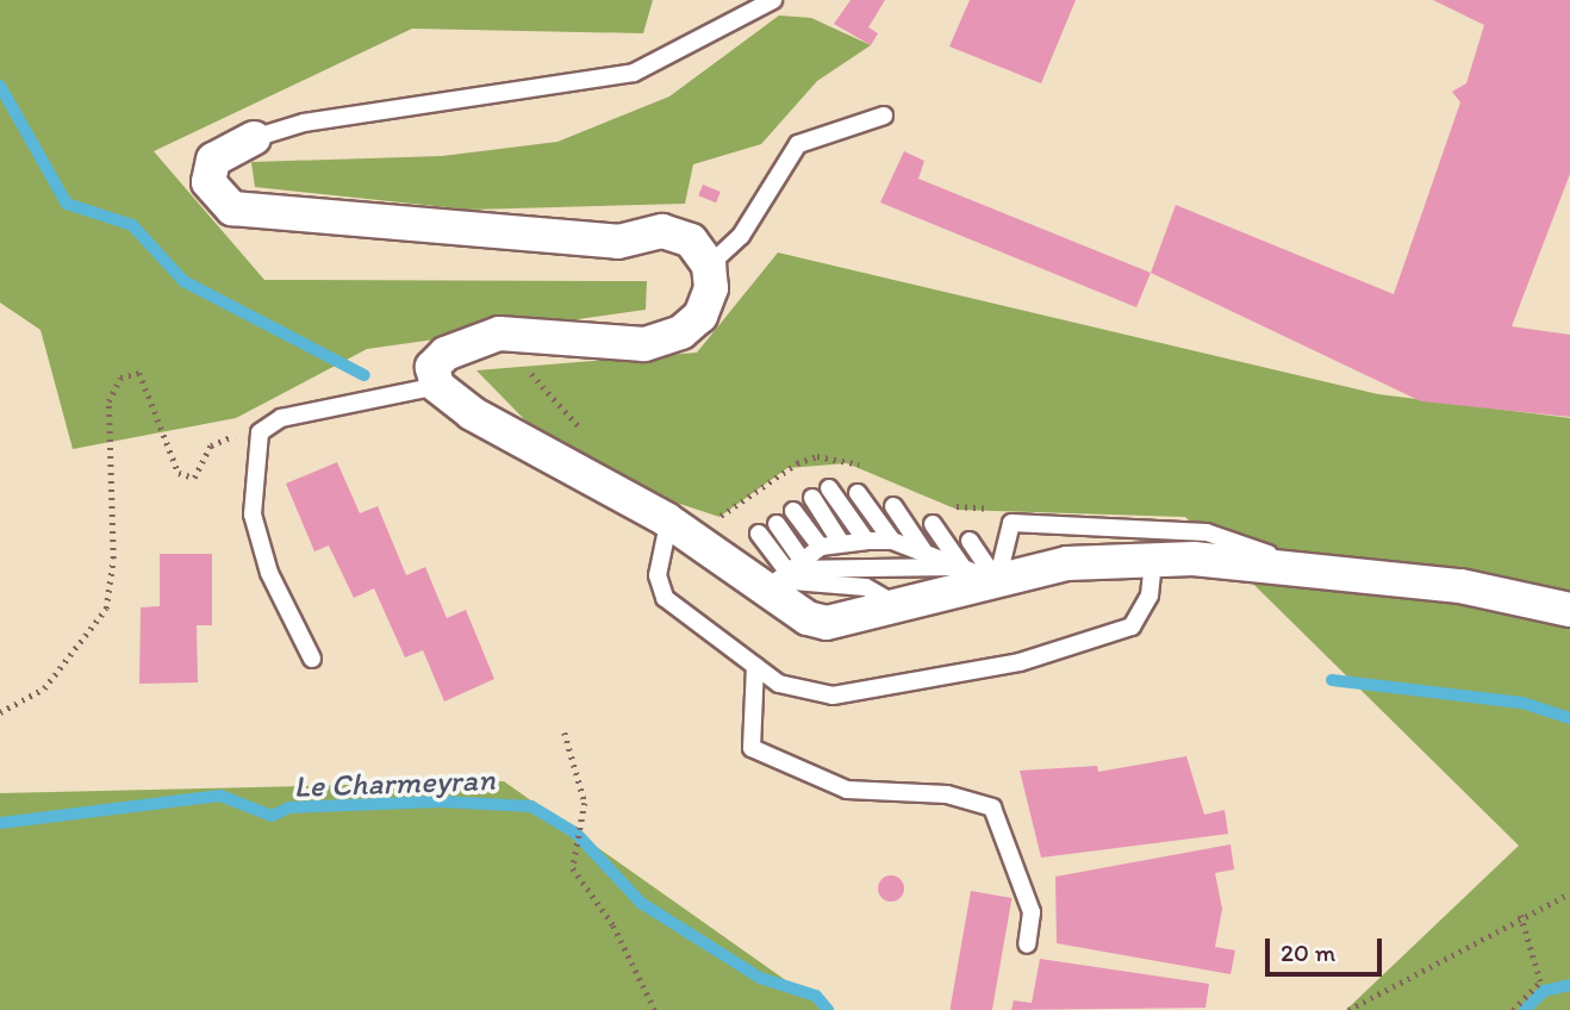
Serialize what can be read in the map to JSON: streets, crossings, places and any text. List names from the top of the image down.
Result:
{
  "water": ["Le Charmeyran"],
  "scale_bar": "20 m"
}
